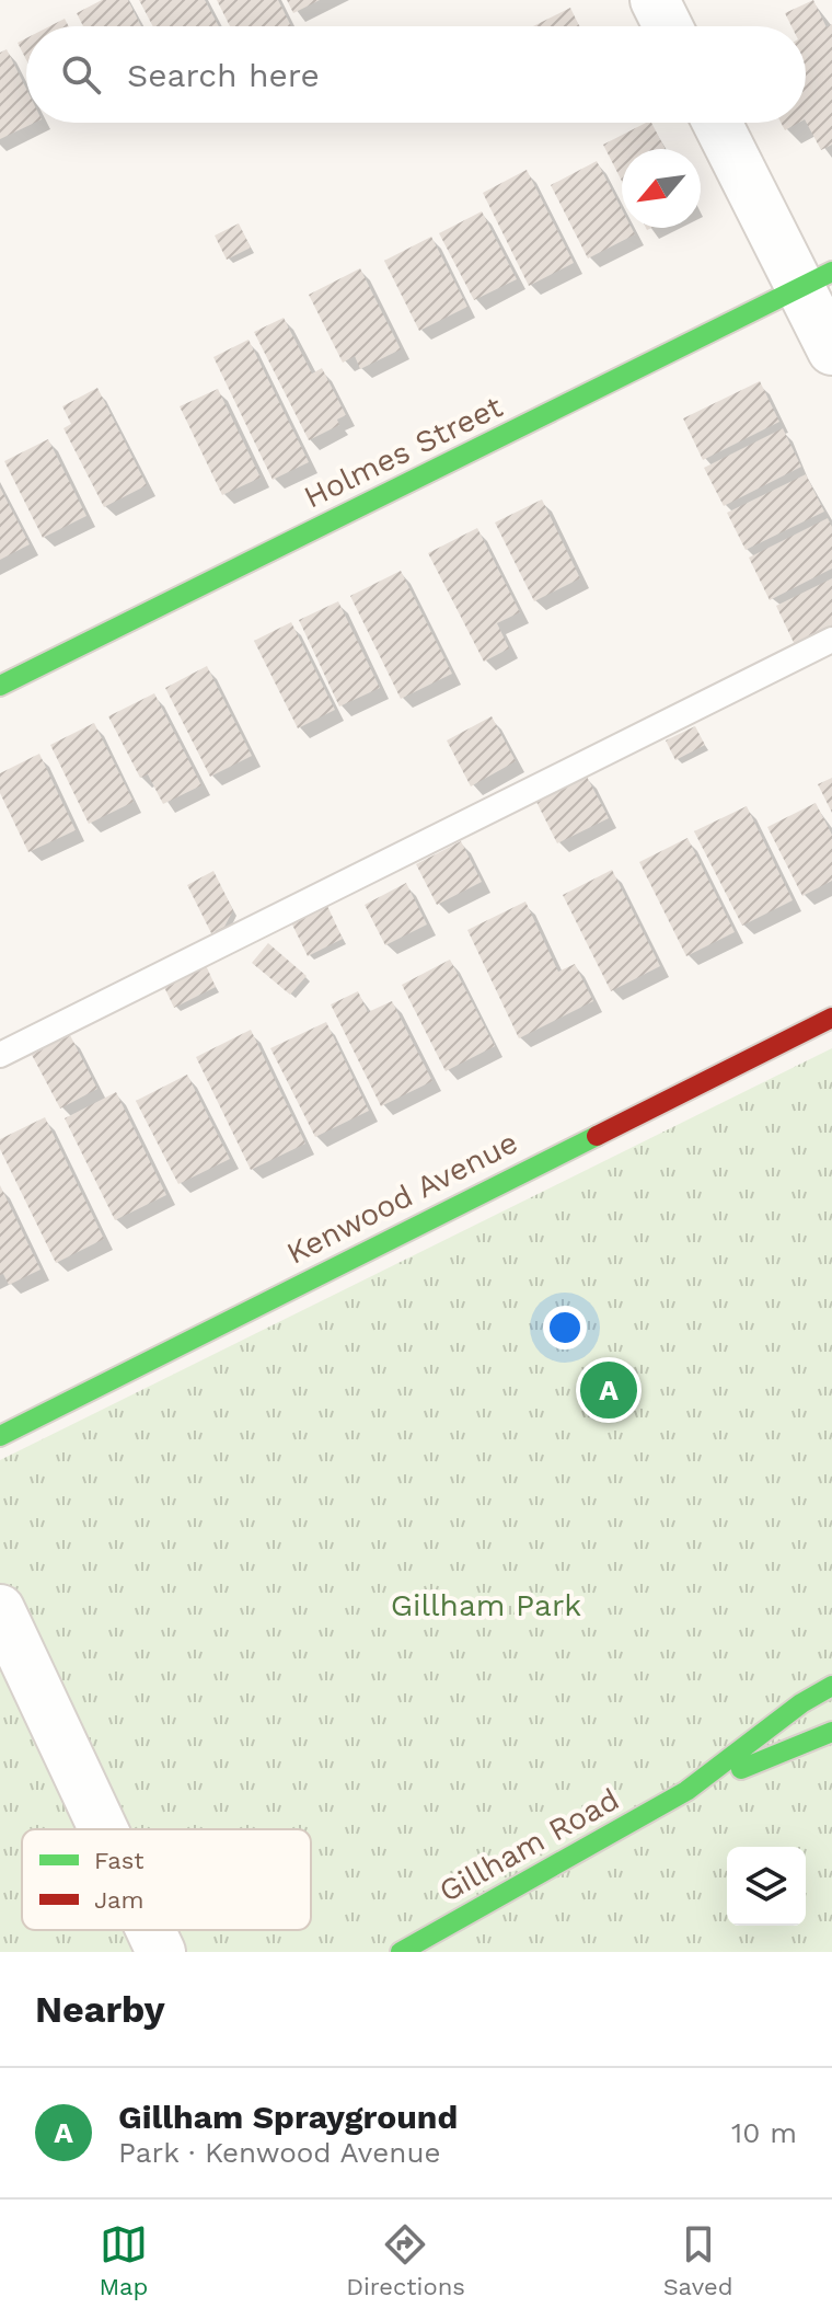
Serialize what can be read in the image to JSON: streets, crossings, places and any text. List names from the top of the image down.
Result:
{
  "streets": {
    "street": ["Holmes Street", "Kenwood Avenue", "Gillham Road"]
  },
  "parks": ["Gillham Park"],
  "legend": ["Fast", "Jam"],
  "north": "bottom left",
  "page": {
    "search": "Search here",
    "pins": "A",
    "heading": "Nearby",
    "list": [
      {
        "mark": "A",
        "name": "Gillham Sprayground",
        "note": "Park · Kenwood Avenue",
        "value": "10 m"
      }
    ],
    "nav": ["Map", "Directions", "Saved"]
  }
}
